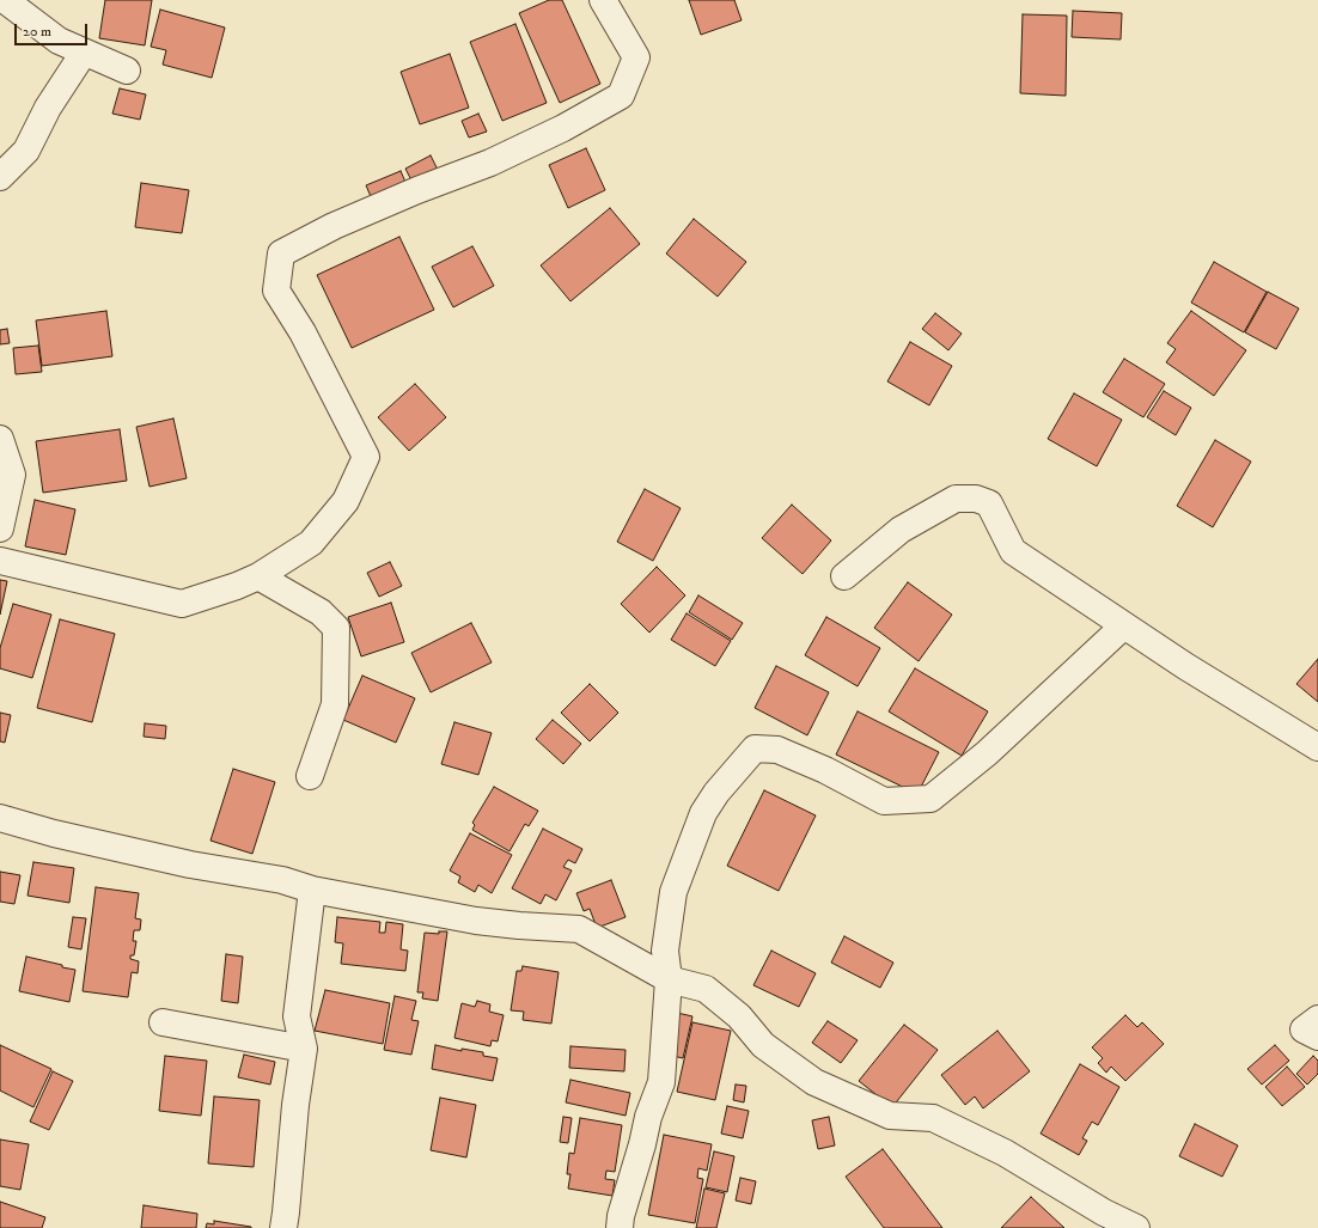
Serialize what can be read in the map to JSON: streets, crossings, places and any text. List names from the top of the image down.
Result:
{
  "scale_bar": "20 m"
}
